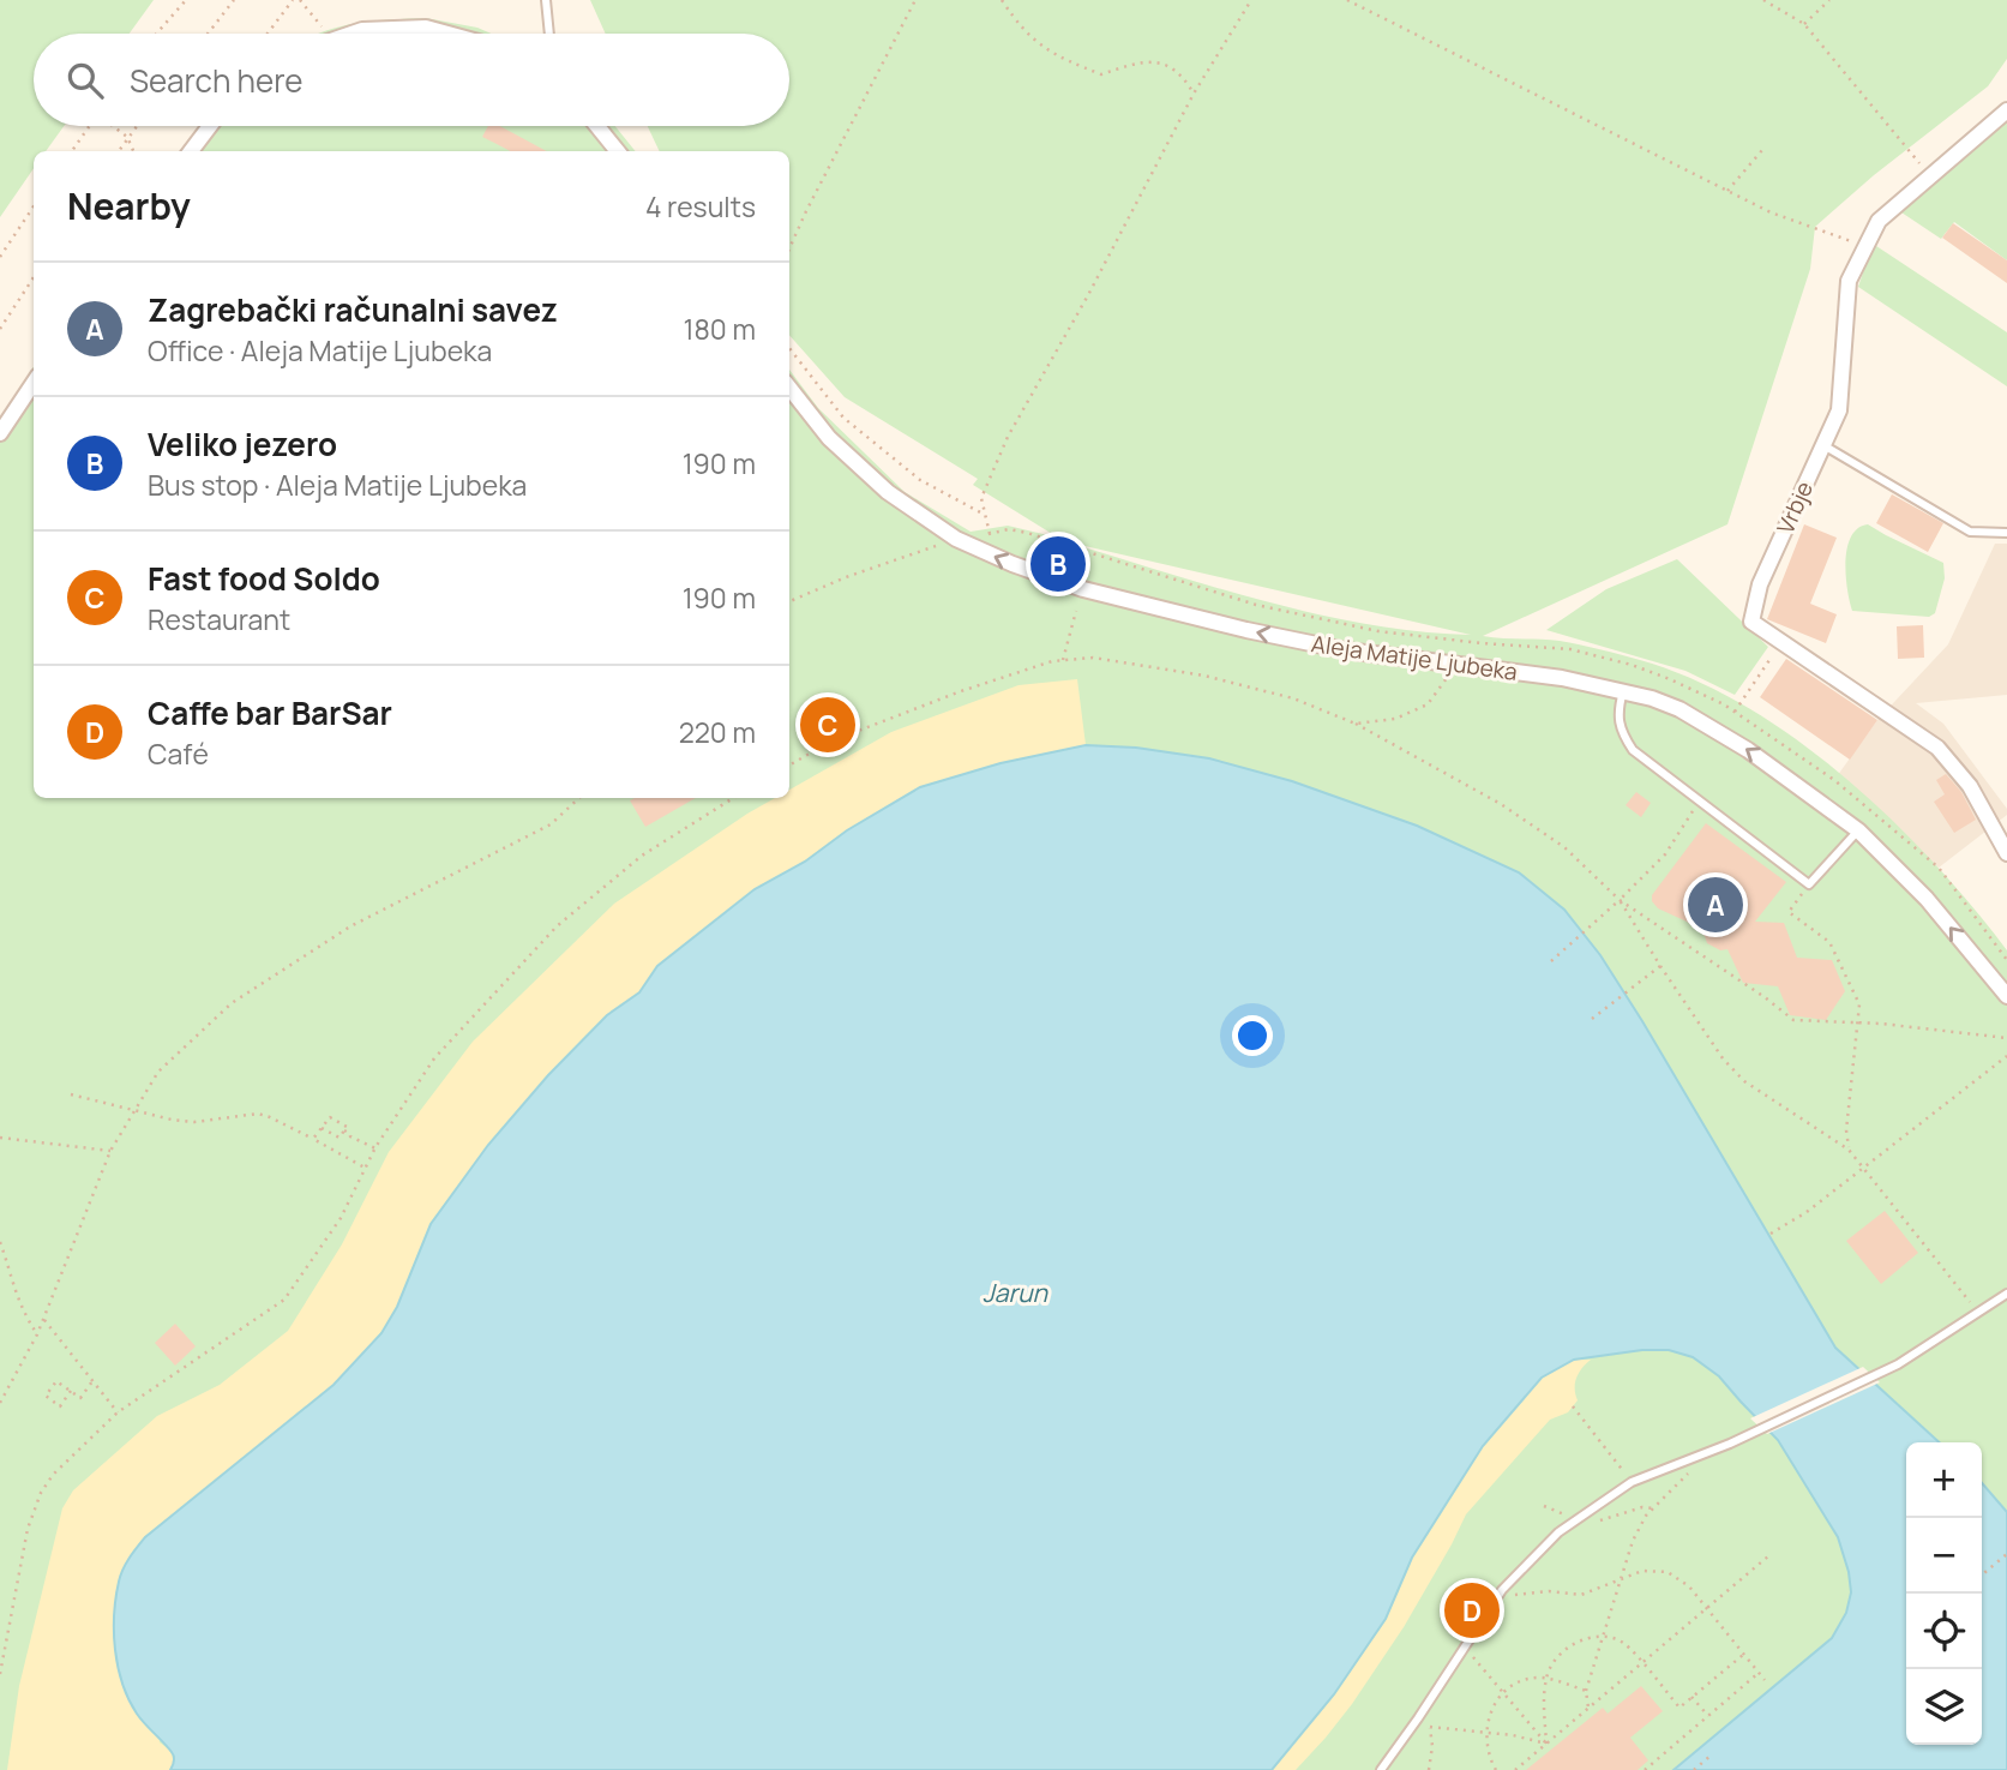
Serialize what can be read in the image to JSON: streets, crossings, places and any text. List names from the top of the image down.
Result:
{
  "streets": {
    "street": ["Vrbje", "Aleja Matije Ljubeka"]
  },
  "one_way": ["Aleja Matije Ljubeka"],
  "water": ["Jarun"],
  "page": {
    "search": "Search here",
    "heading": ["Nearby", "4 results"],
    "list": [
      {
        "mark": "A",
        "name": "Zagrebački računalni savez",
        "note": "Office · Aleja Matije Ljubeka",
        "value": "180 m"
      },
      {
        "mark": "B",
        "name": "Veliko jezero",
        "note": "Bus stop · Aleja Matije Ljubeka",
        "value": "190 m"
      },
      {
        "mark": "C",
        "name": "Fast food Soldo",
        "note": "Restaurant",
        "value": "190 m"
      },
      {
        "mark": "D",
        "name": "Caffe bar BarSar",
        "note": "Café",
        "value": "220 m"
      }
    ],
    "pins": [
      "B",
      "C",
      "A",
      "D"
    ],
    "map_buttons": ["+", "−"]
  }
}
